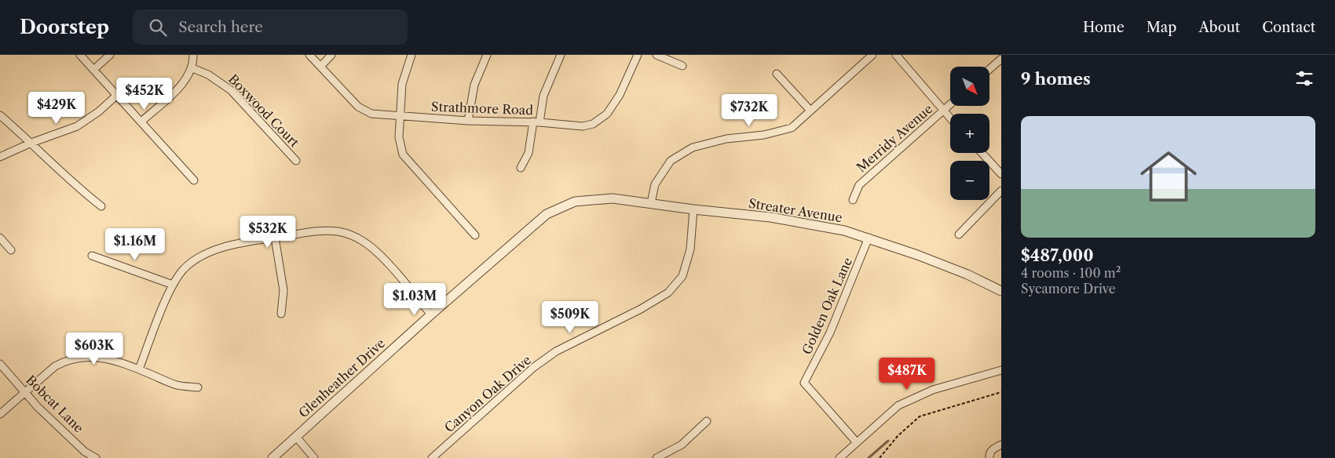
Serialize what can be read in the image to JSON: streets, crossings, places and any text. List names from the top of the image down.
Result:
{
  "streets": {
    "street": [
      "Strathmore Road",
      "Boxwood Court",
      "Merridy Avenue",
      "Streater Avenue",
      "Golden Oak Lane",
      "Glenheather Drive",
      "Canyon Oak Drive",
      "Bobcat Lane"
    ]
  },
  "crossings": [
    ["Streater Avenue", "Golden Oak Lane"],
    ["Streater Avenue", "Glenheather Drive"],
    ["Streater Avenue", "Canyon Oak Drive"]
  ],
  "north": "bottom right",
  "page": {
    "header": "Doorstep",
    "search": "Search here",
    "nav": [
      "Home",
      "Map",
      "About",
      "Contact"
    ],
    "heading": "9 homes",
    "map_buttons": ["+", "−"],
    "price": [
      "$452K",
      "$429K",
      "$732K",
      "$532K",
      "$1.16M",
      "$1.03M",
      "$509K",
      "$603K",
      "$487K"
    ],
    "list": [
      {
        "name": "$487,000",
        "note": "4 rooms · 100 m² · Sycamore Drive"
      }
    ]
  }
}
